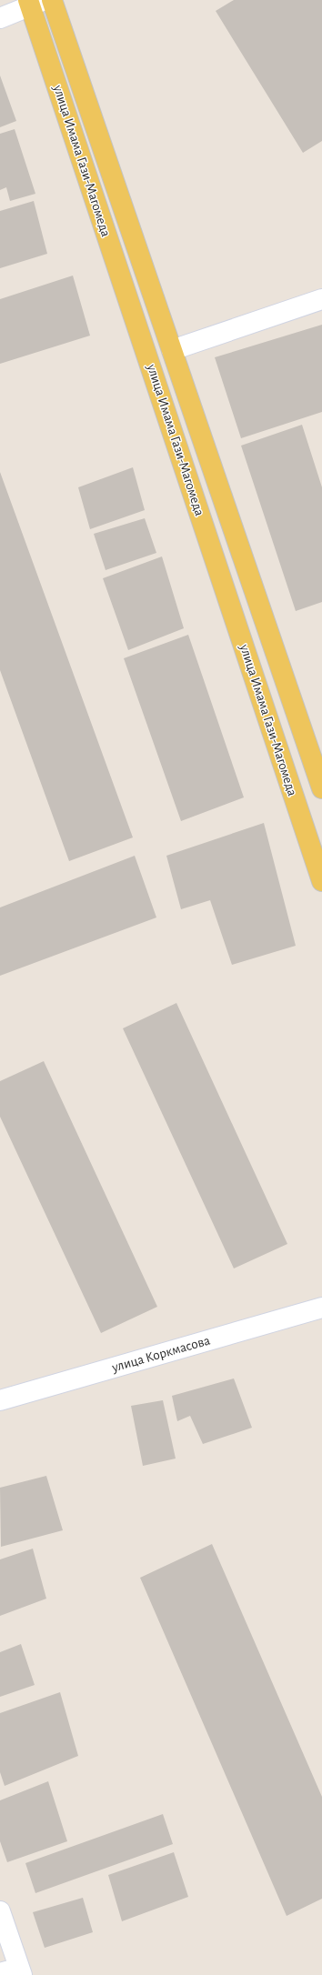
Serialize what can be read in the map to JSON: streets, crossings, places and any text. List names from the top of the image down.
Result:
{
  "streets": {
    "main road": ["улица Имама Гази-Магомеда"],
    "street": ["улица Коркмасова"]
  }
}
